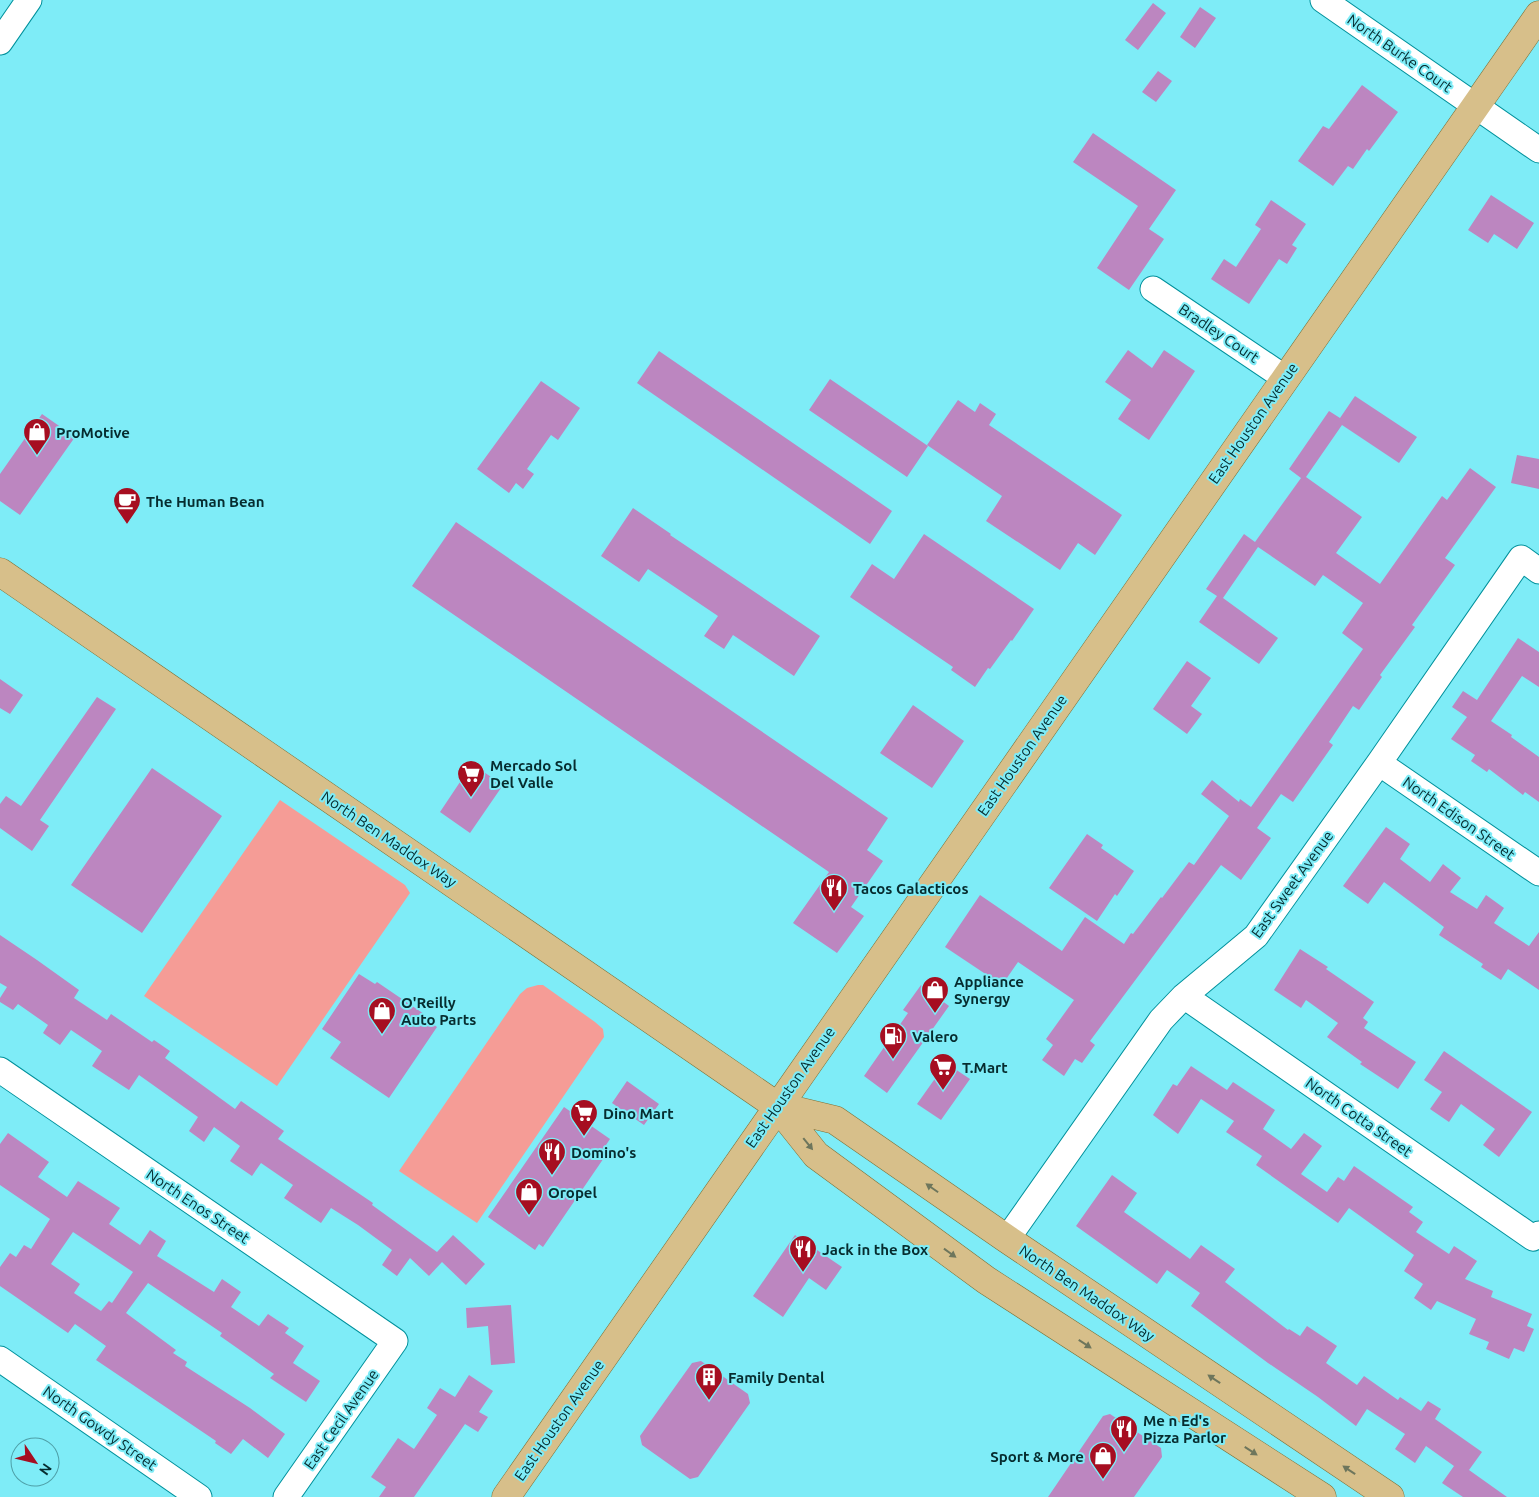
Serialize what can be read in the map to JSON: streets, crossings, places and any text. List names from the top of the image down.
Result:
{
  "streets": {
    "main road": ["East Houston Avenue", "North Ben Maddox Way"],
    "street": [
      "North Burke Court",
      "Bradley Court",
      "North Edison Street",
      "East Sweet Avenue",
      "North Cotta Street",
      "North Enos Street",
      "East Cecil Avenue",
      "North Gowdy Street"
    ]
  },
  "crossings": [
    ["North Burke Court", "East Houston Avenue"],
    ["Bradley Court", "East Houston Avenue"],
    ["East Houston Avenue", "North Ben Maddox Way"],
    ["North Edison Street", "East Sweet Avenue"],
    ["North Ben Maddox Way", "East Sweet Avenue"],
    ["East Sweet Avenue", "North Cotta Street"],
    ["North Enos Street", "East Cecil Avenue"]
  ],
  "places": {
    "shop": [
      "ProMotive",
      "Appliance Synergy",
      "O'Reilly Auto Parts",
      "Oropel",
      "Sport & More"
    ],
    "cafe": ["The Human Bean"],
    "supermarket": ["Mercado Sol Del Valle", "T.Mart", "Dino Mart"],
    "restaurant": [
      "Tacos Galacticos",
      "Domino's",
      "Jack in the Box",
      "Me n Ed's Pizza Parlor"
    ],
    "fuel station": ["Valero"],
    "building": ["Family Dental"]
  },
  "north": "bottom right"
}
